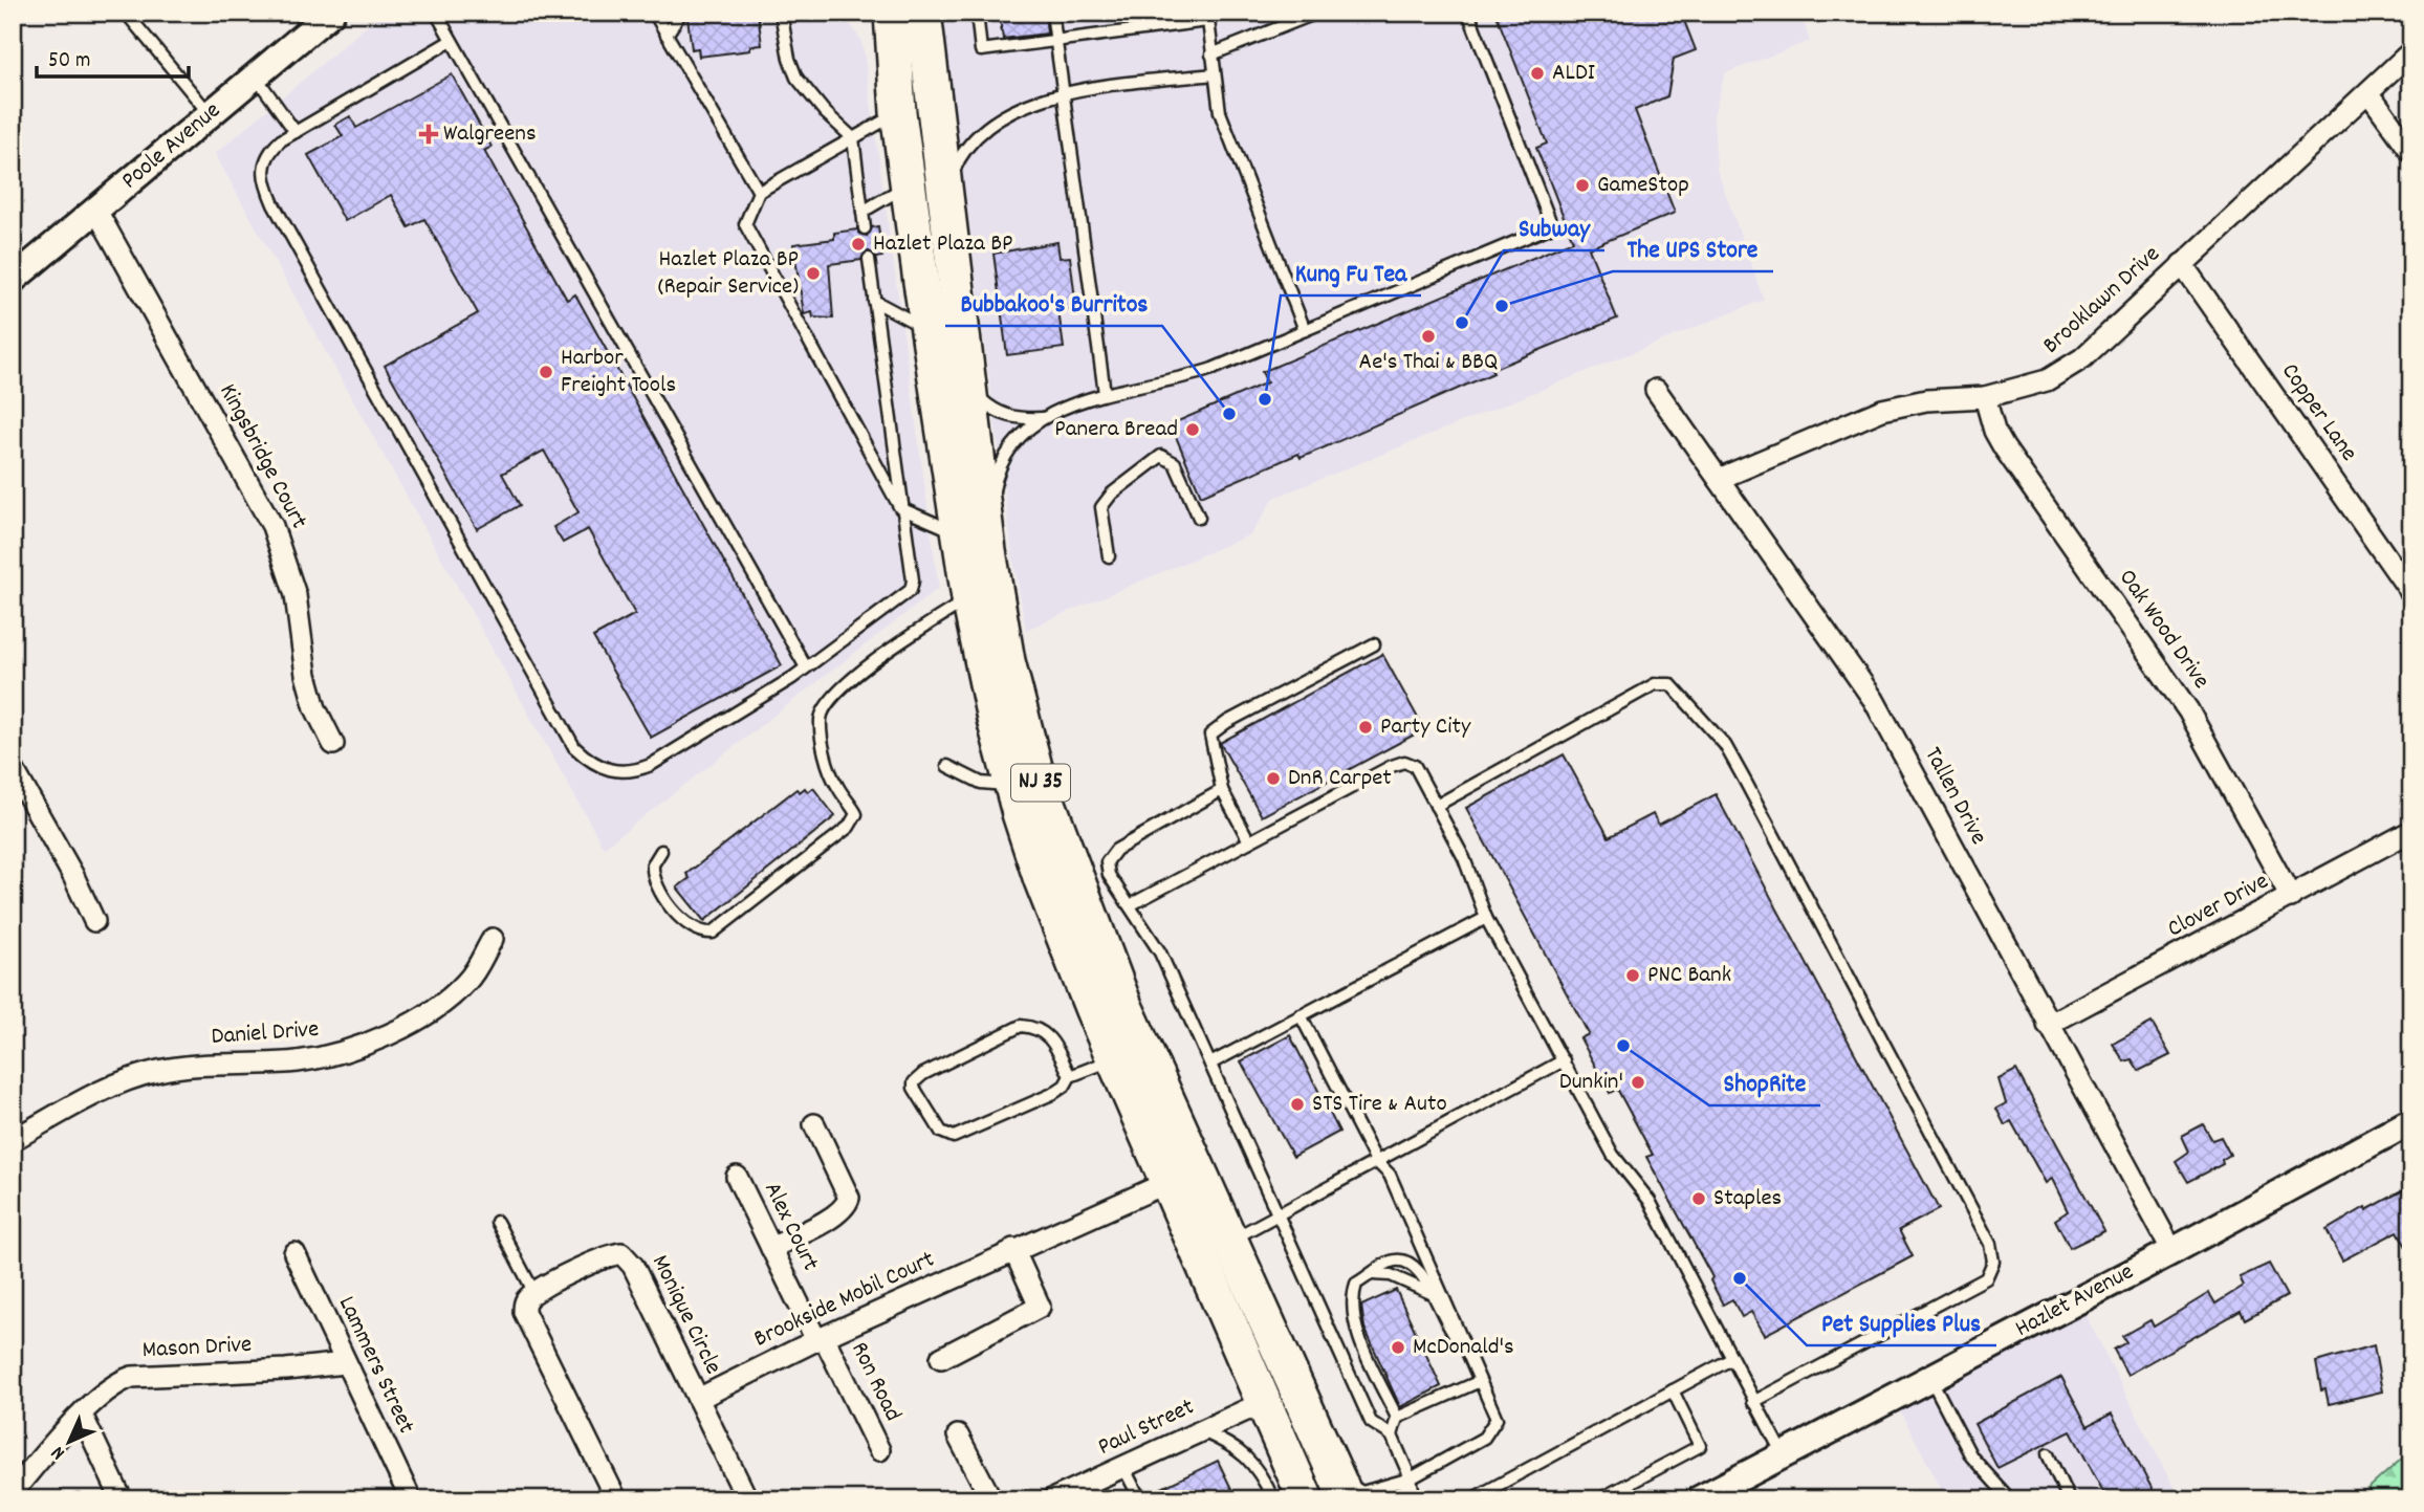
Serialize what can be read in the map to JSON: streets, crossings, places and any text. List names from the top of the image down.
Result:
{
  "streets": {
    "highway": ["NJ 35"],
    "street": [
      "Poole Avenue",
      "Brooklawn Drive",
      "Copper Lane",
      "Kingsbridge Court",
      "Oak Wood Drive",
      "Tallen Drive",
      "Clover Drive",
      "Daniel Drive",
      "Alex Court",
      "Brookside Mobil Court",
      "Hazlet Avenue",
      "Monique Circle",
      "Mason Drive",
      "Lammers Street",
      "Ron Road",
      "Paul Street"
    ]
  },
  "crossings": [
    ["Poole Avenue", "Kingsbridge Court"],
    ["Brooklawn Drive", "Copper Lane"],
    ["Brooklawn Drive", "Oak Wood Drive"],
    ["Brooklawn Drive", "Tallen Drive"],
    ["Oak Wood Drive", "Clover Drive"],
    ["NJ 35", "Brookside Mobil Court"],
    ["NJ 35", "Paul Street"],
    ["Tallen Drive", "Clover Drive"],
    ["Tallen Drive", "Hazlet Avenue"],
    ["Alex Court", "Brookside Mobil Court"],
    ["Alex Court", "Ron Road"],
    ["Brookside Mobil Court", "Monique Circle"],
    ["Brookside Mobil Court", "Ron Road"],
    ["Mason Drive", "Lammers Street"]
  ],
  "places": {
    "other": [
      "ALDI",
      "GameStop",
      "Hazlet Plaza BP",
      "Hazlet Plaza BP (Repair Service)",
      "The UPS Store",
      "Subway",
      "Ae's Thai & BBQ",
      "Harbor Freight Tools",
      "Kung Fu Tea",
      "Bubbakoo's Burritos",
      "Panera Bread",
      "Party City",
      "DnR Carpet",
      "PNC Bank",
      "ShopRite",
      "Dunkin'",
      "STS Tire & Auto",
      "Staples",
      "Pet Supplies Plus",
      "McDonald's"
    ],
    "health": ["Walgreens"]
  },
  "scale_bar": "50 m",
  "north": "bottom left"
}
